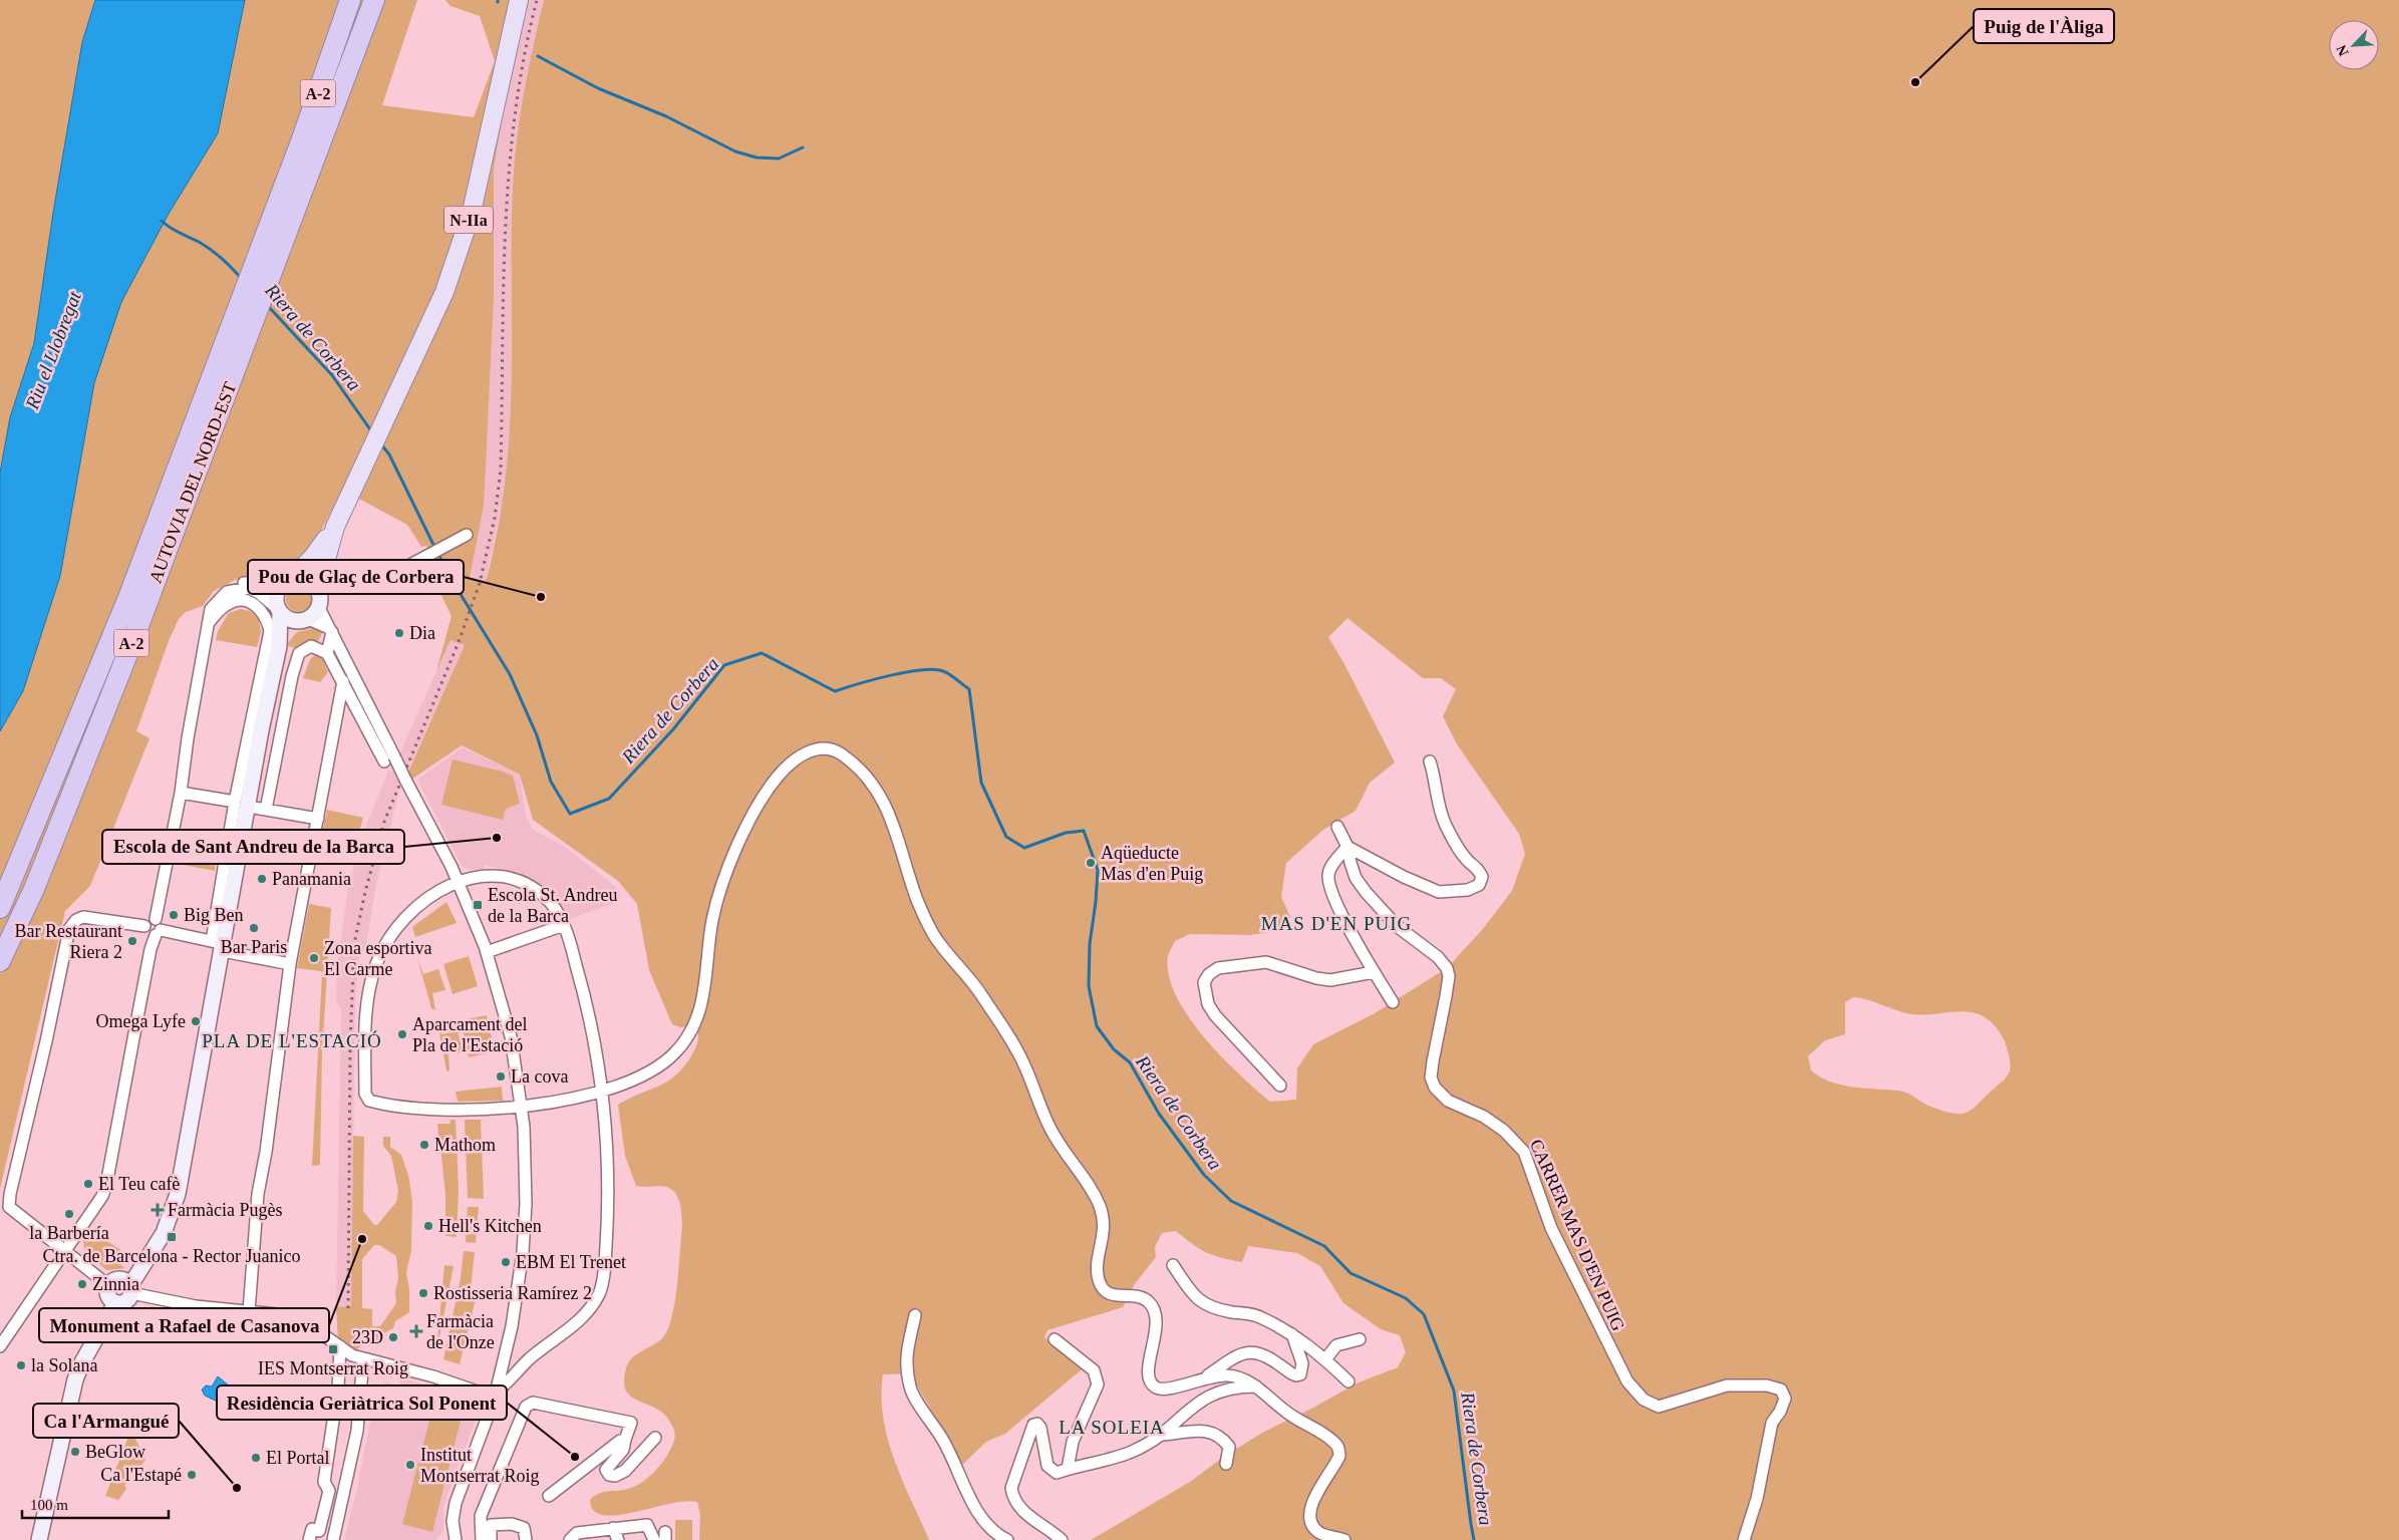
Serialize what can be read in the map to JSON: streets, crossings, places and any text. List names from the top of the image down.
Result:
{
  "streets": {
    "highway": ["A-2", "AUTOVIA DEL NORD-EST"],
    "main road": ["N-IIa"],
    "street": ["CARRER MAS D'EN PUIG"]
  },
  "districts": ["MAS D'EN PUIG", "PLA DE L'ESTACIÓ", "LA SOLEIA"],
  "water": ["Riera de Corbera", "Riu el Llobregat"],
  "places": {
    "other": [
      "Puig de l'Àliga",
      "Pou de Glaç de Corbera",
      "Dia",
      "Escola de Sant Andreu de la Barca",
      "Aqüeducte Mas d'en Puig",
      "Panamania",
      "Big Ben",
      "Bar Paris",
      "Bar Restaurant Riera 2",
      "Zona esportiva El Carme",
      "Omega Lyfe",
      "Aparcament del Pla de l'Estació",
      "La cova",
      "Mathom",
      "El Teu cafè",
      "la Barbería",
      "Hell's Kitchen",
      "Monument a Rafael de Casanova",
      "EBM El Trenet",
      "Zinnia",
      "Rostisseria Ramírez 2",
      "23D",
      "la Solana",
      "BeGlow",
      "Residència Geriàtrica Sol Ponent",
      "El Portal",
      "Institut Montserrat Roig",
      "Ca l'Estapé",
      "Ca l'Armangué"
    ],
    "transit": ["Escola St. Andreu de la Barca", "Ctra. de Barcelona - Rector Juanico", "IES Montserrat Roig"],
    "health": ["Farmàcia Pugès", "Farmàcia de l'Onze"]
  },
  "scale_bar": "100 m",
  "north": "bottom left"
}
